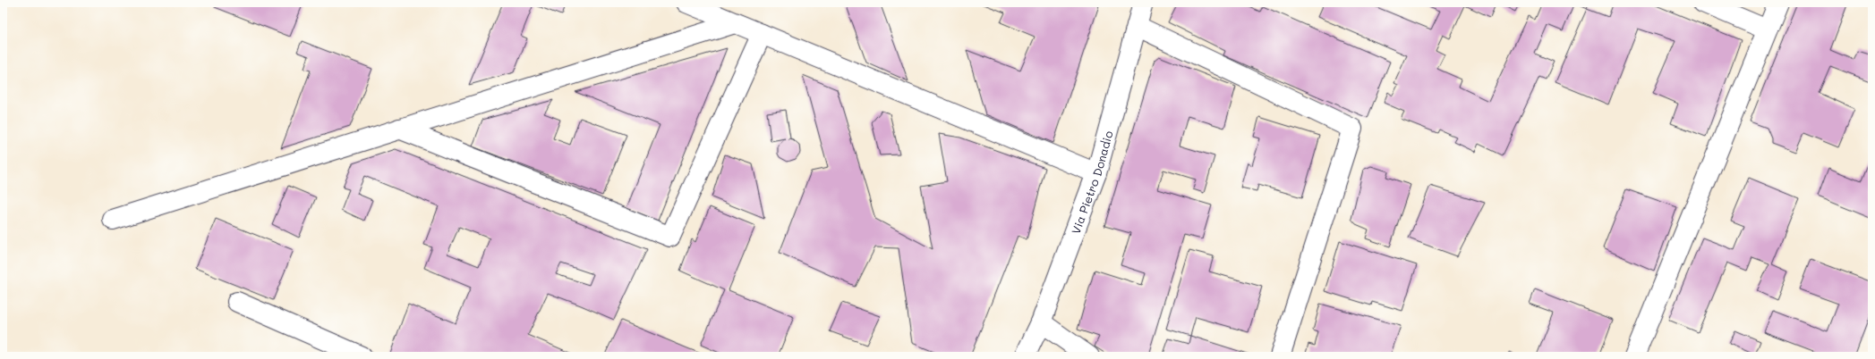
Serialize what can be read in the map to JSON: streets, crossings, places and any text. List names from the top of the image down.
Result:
{
  "streets": {
    "street": ["Via Pietro Donadio"]
  }
}
